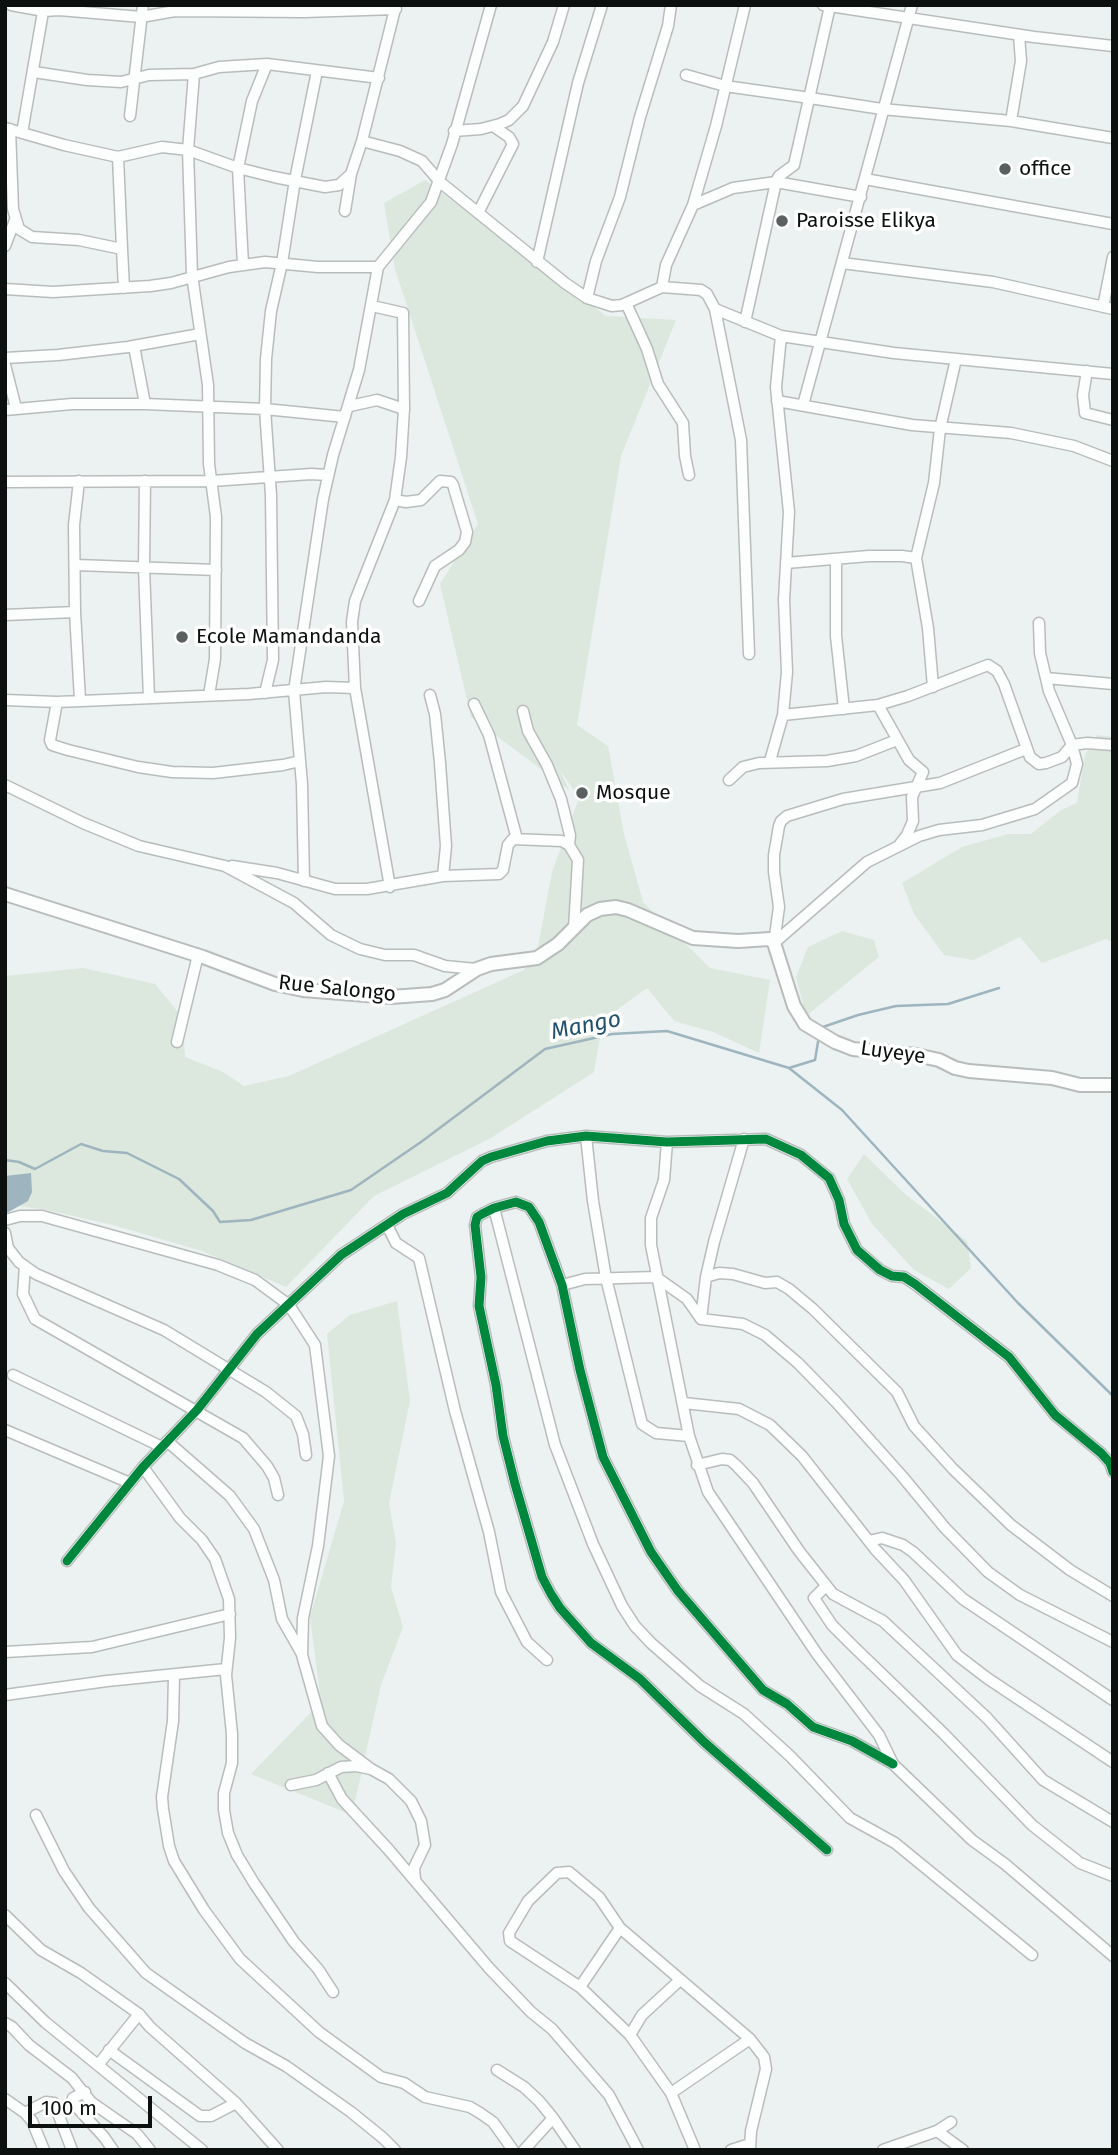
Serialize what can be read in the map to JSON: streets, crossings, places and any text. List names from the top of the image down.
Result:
{
  "streets": {
    "street": ["Rue Salongo", "Luyeye"]
  },
  "crossings": [
    ["Rue Salongo", "Luyeye"]
  ],
  "water": ["Mango"],
  "places": [
    "office",
    "Paroisse Elikya",
    "Ecole Mamandanda",
    "Mosque"
  ],
  "scale_bar": "100 m"
}
